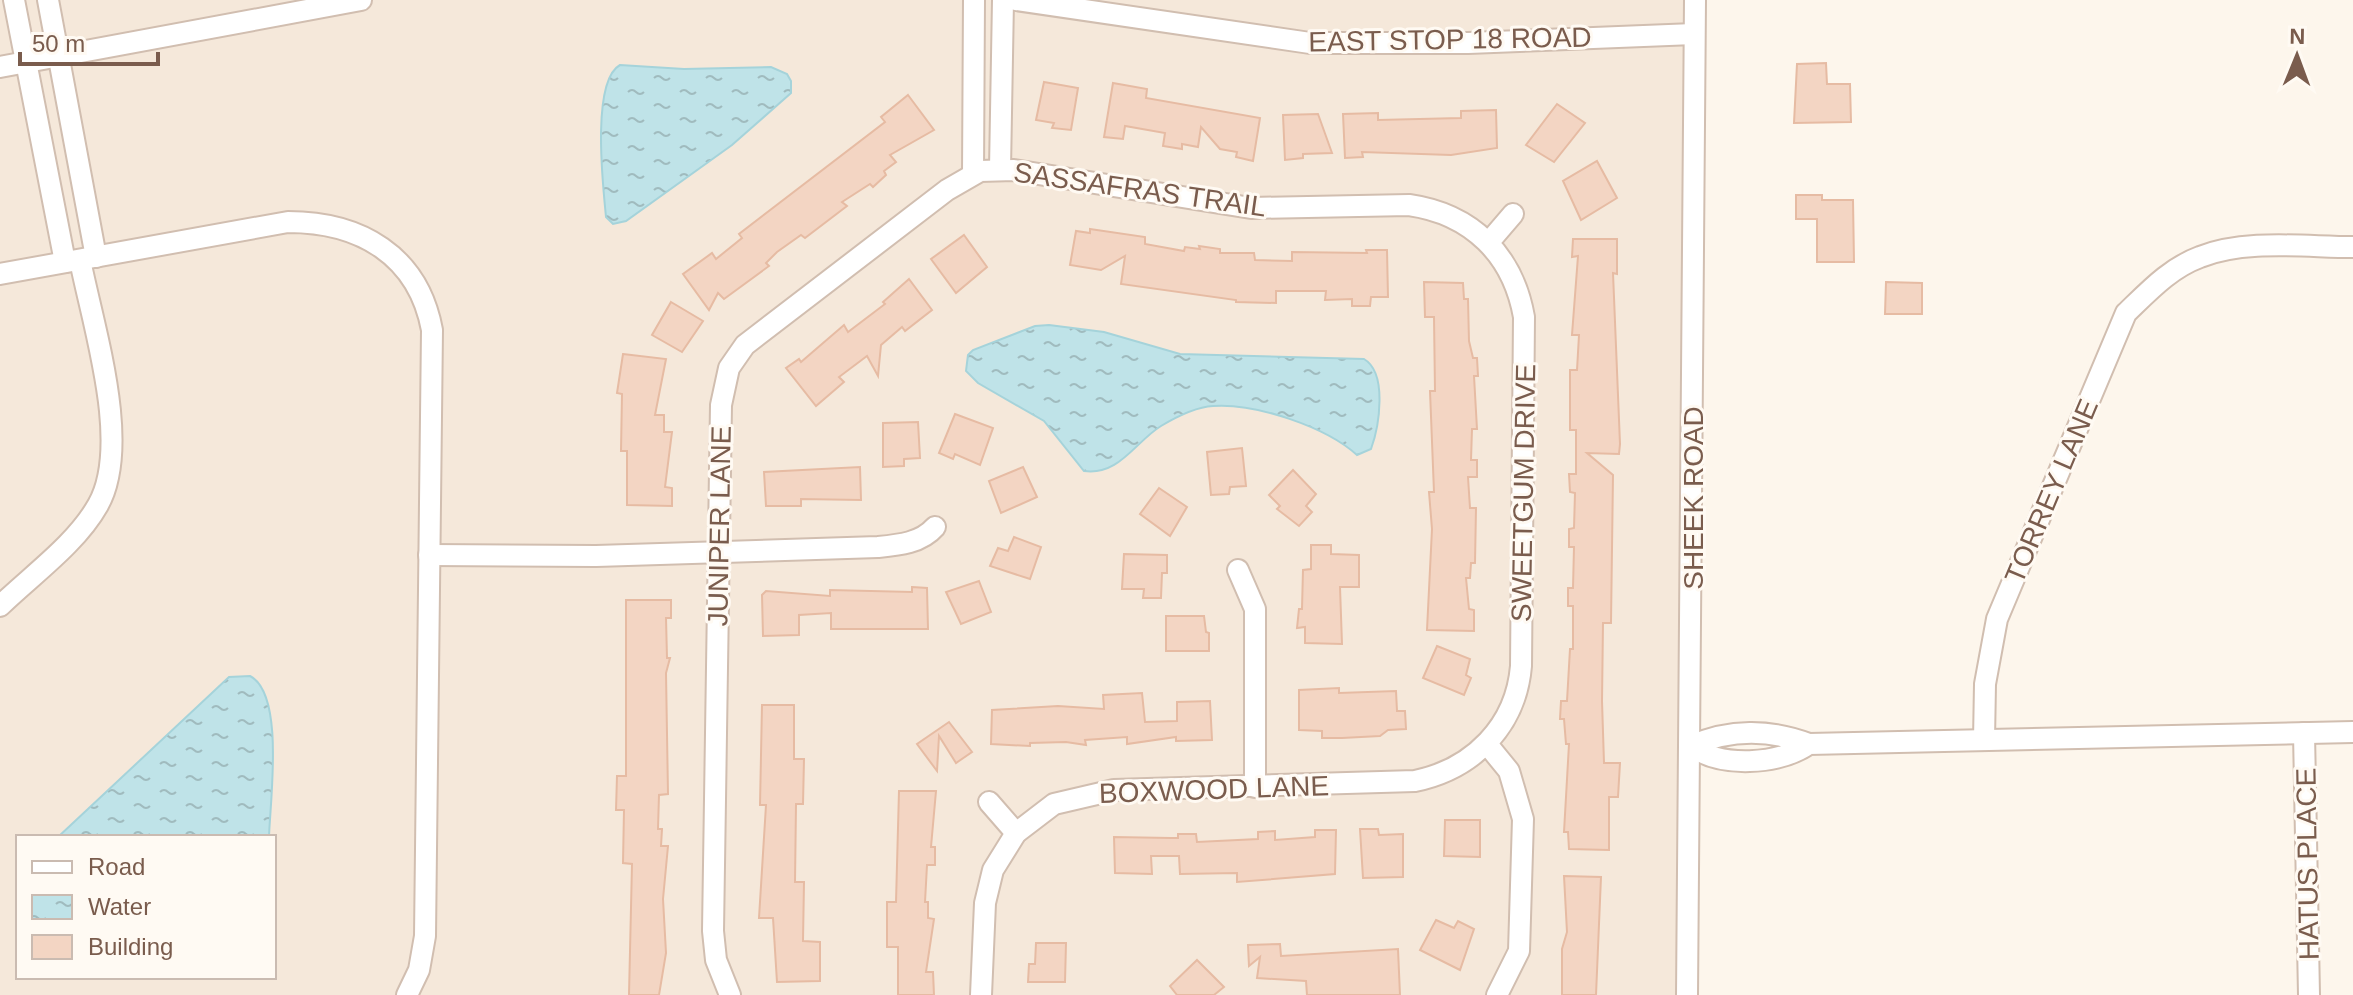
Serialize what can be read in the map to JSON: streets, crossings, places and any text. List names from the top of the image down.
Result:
{
  "streets": {
    "street": [
      "EAST STOP 18 ROAD",
      "SASSAFRAS TRAIL",
      "TORREY LANE",
      "SWEETGUM DRIVE",
      "SHEEK ROAD",
      "JUNIPER LANE",
      "BOXWOOD LANE",
      "HATUS PLACE"
    ]
  },
  "crossings": [
    ["EAST STOP 18 ROAD", "SHEEK ROAD"],
    ["SASSAFRAS TRAIL", "SWEETGUM DRIVE"],
    ["SASSAFRAS TRAIL", "JUNIPER LANE"],
    ["SWEETGUM DRIVE", "BOXWOOD LANE"]
  ],
  "legend": ["Road", "Water", "Building"],
  "scale_bar": "50 m",
  "north": "top"
}
